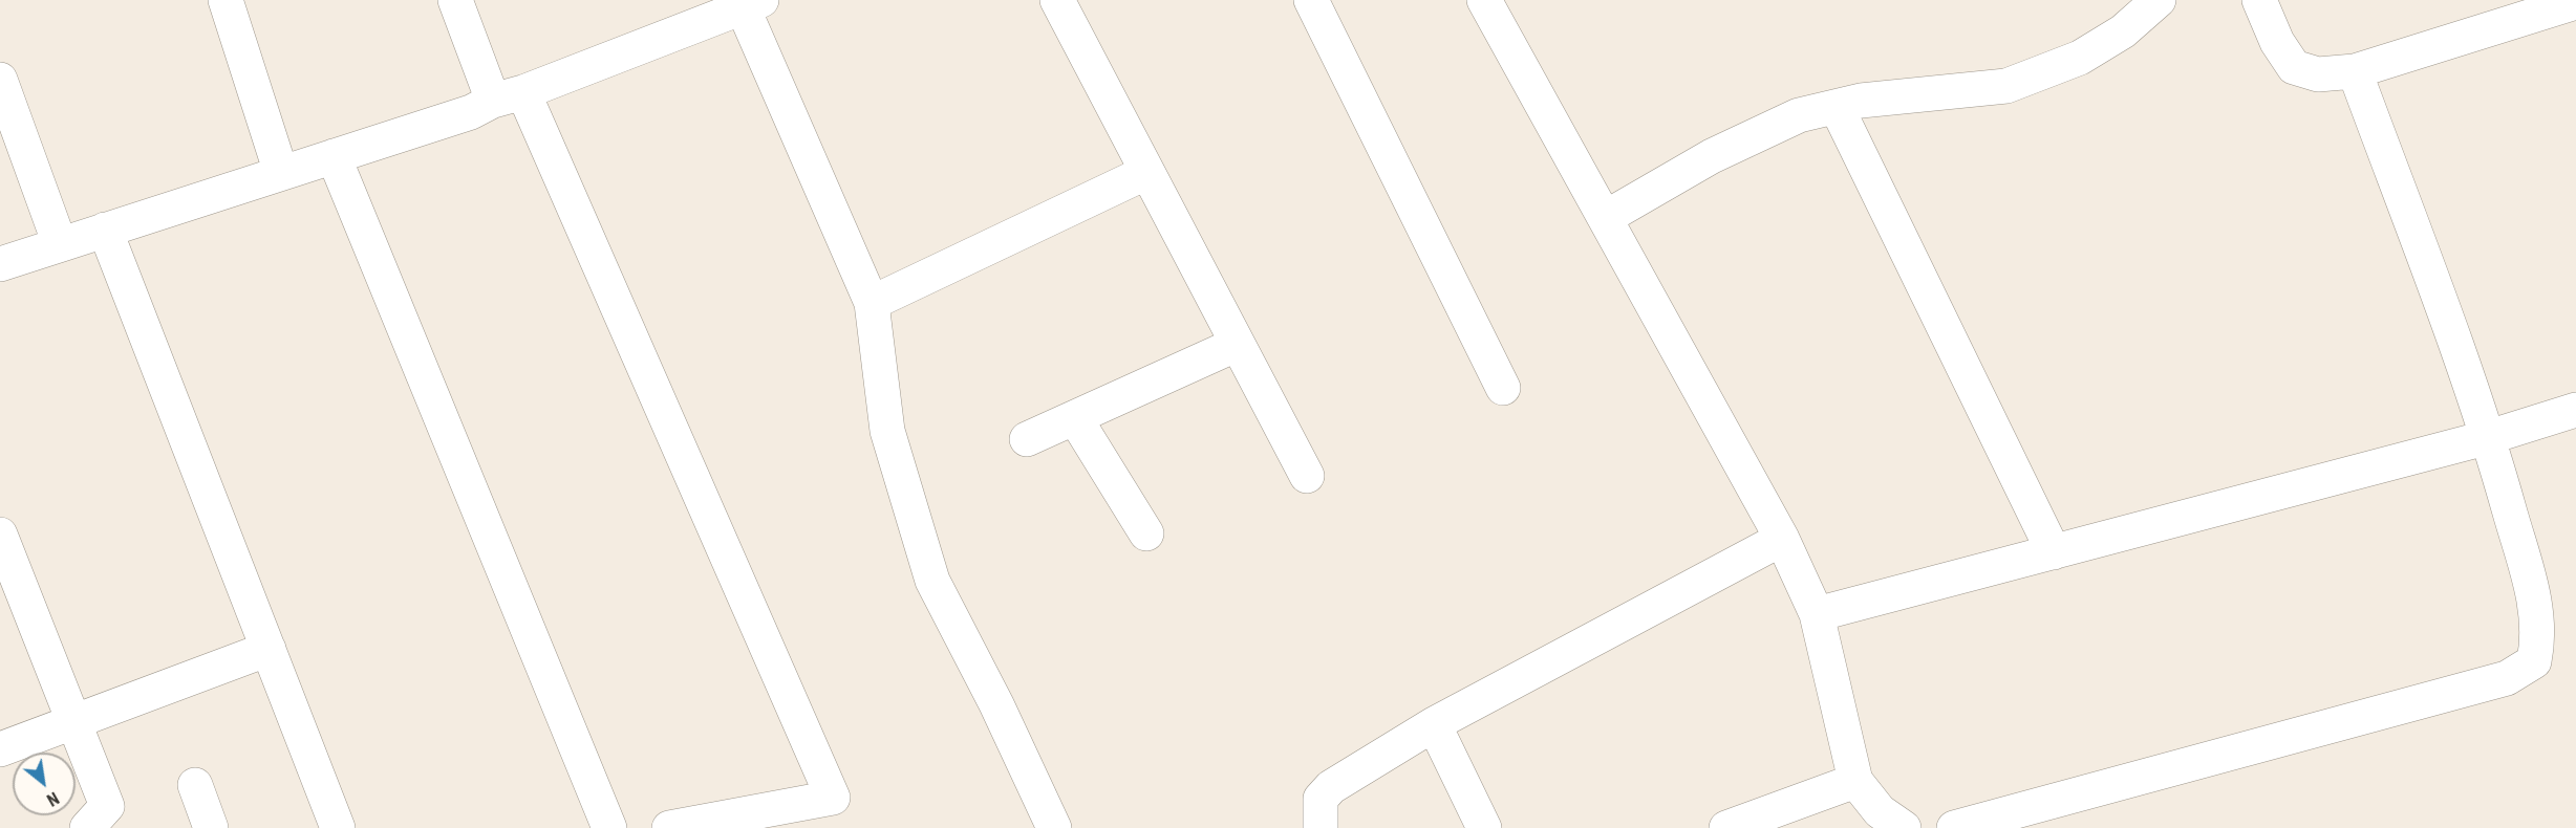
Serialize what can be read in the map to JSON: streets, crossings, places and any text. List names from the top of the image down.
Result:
{
  "north": "bottom right"
}
